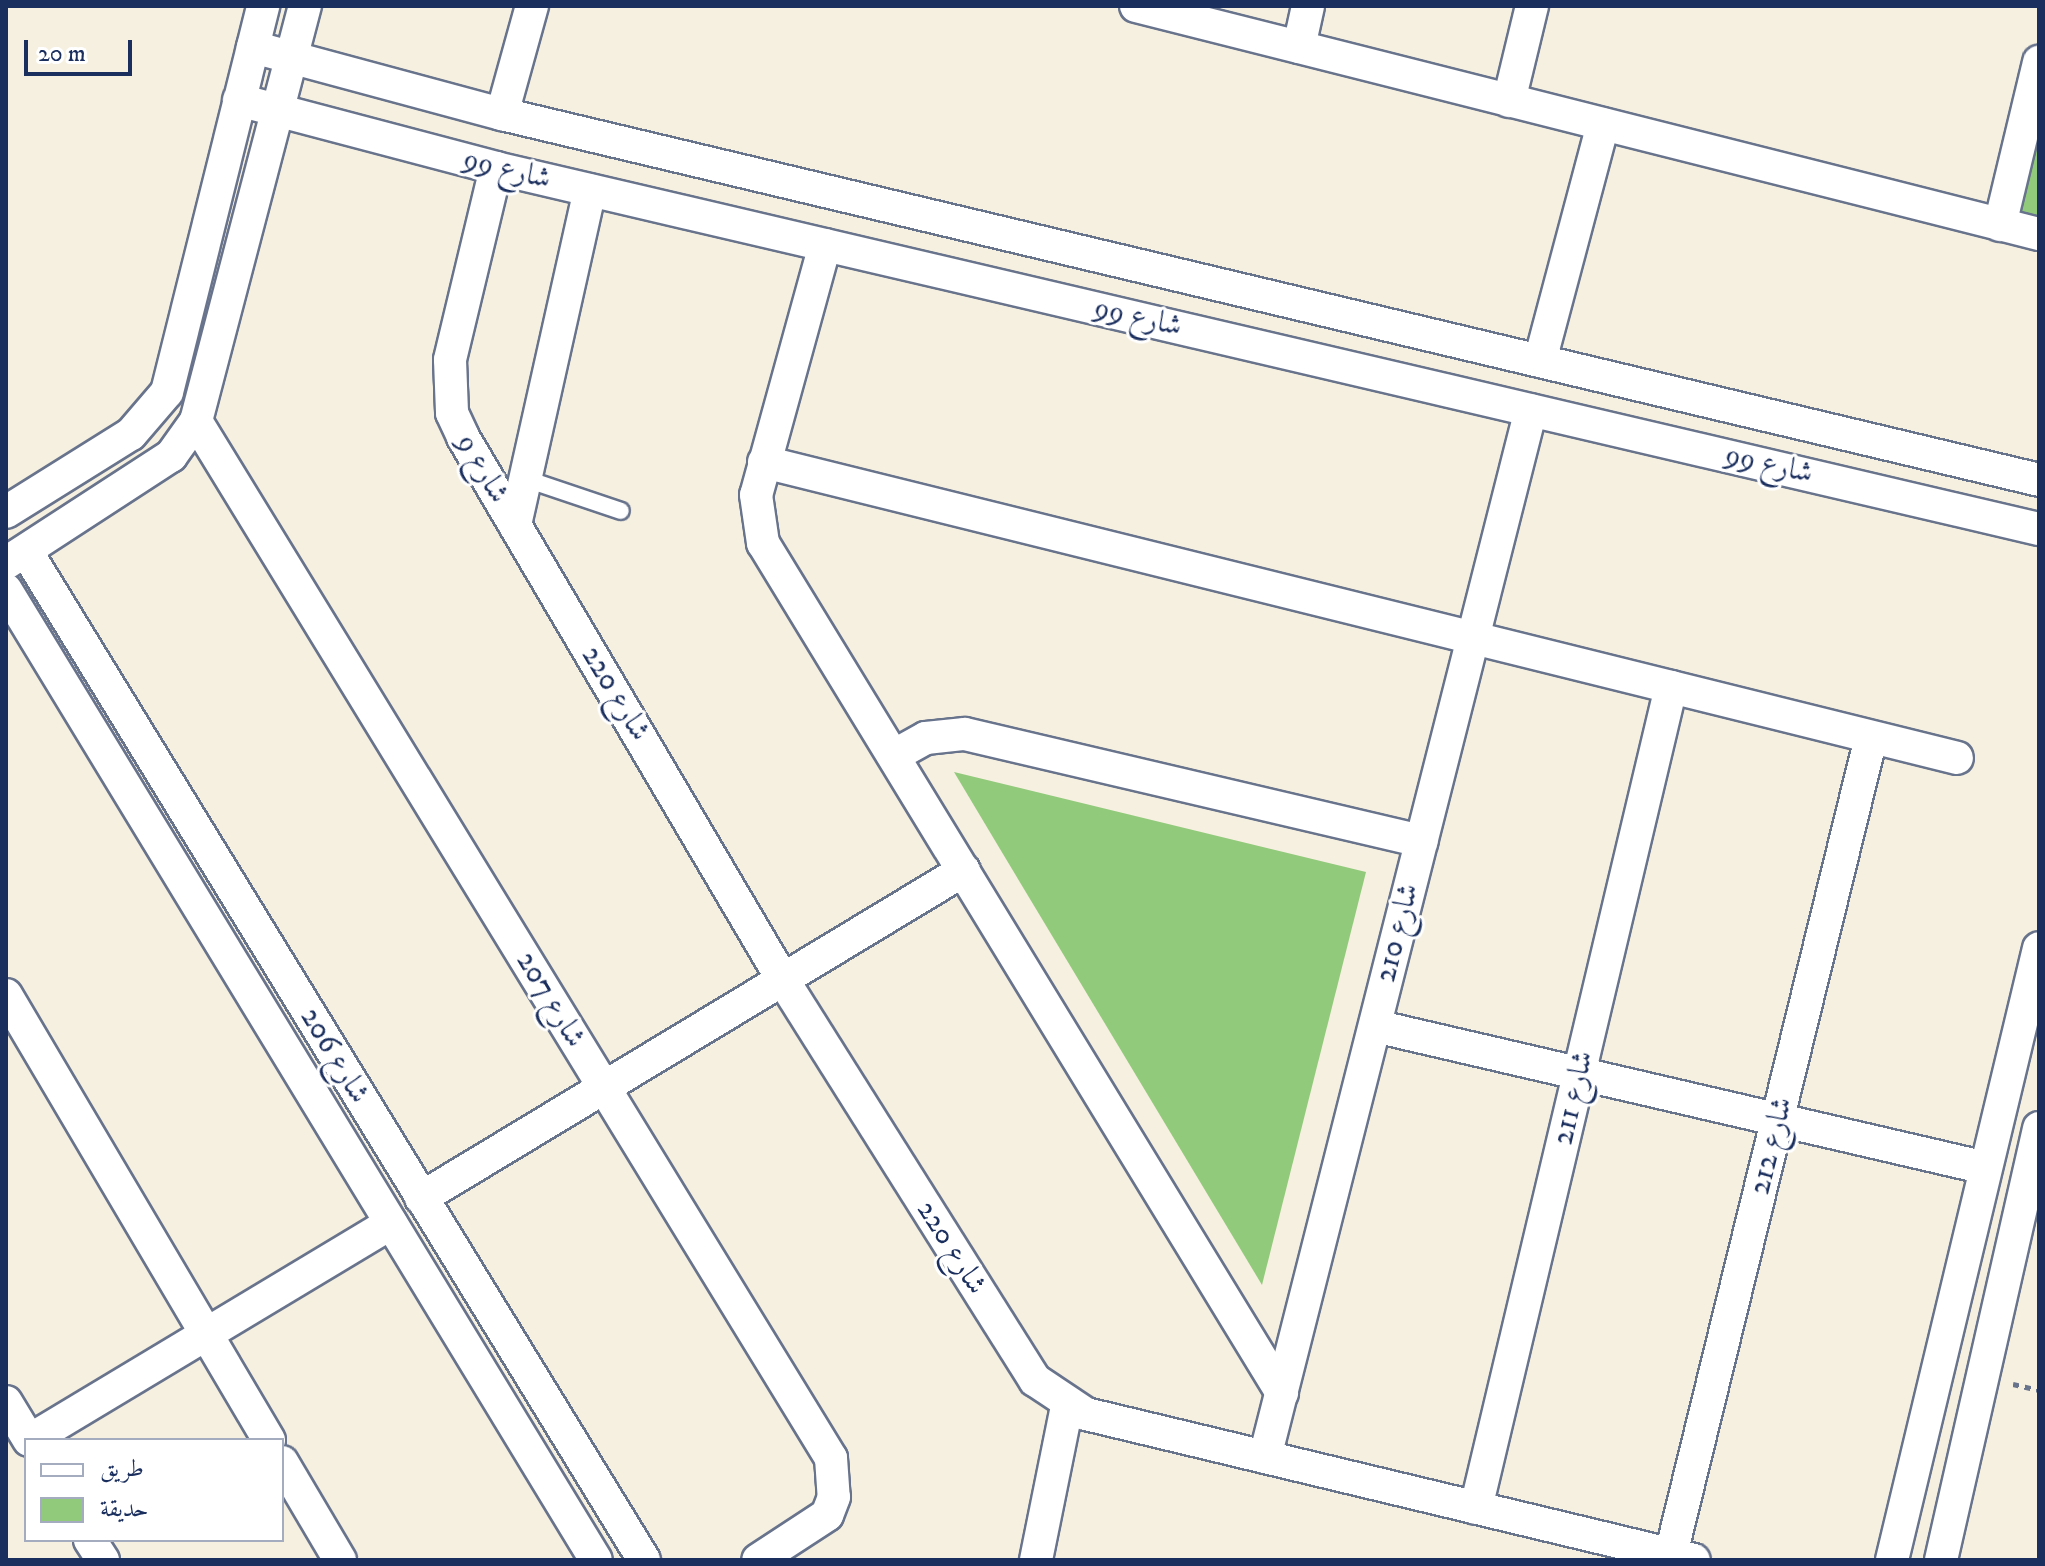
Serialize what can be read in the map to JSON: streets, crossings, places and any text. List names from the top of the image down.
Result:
{
  "streets": {
    "street": [
      "شارع 99",
      "شارع 9",
      "شارع 220",
      "شارع 210",
      "شارع 207",
      "شارع 206",
      "شارع 211",
      "شارع 212"
    ]
  },
  "crossings": [
    ["شارع 99", "شارع 9"],
    ["شارع 99", "شارع 210"],
    ["شارع 9", "شارع 220"],
    ["شارع 220", "شارع 210"],
    ["شارع 220", "شارع 211"],
    ["شارع 220", "شارع 212"]
  ],
  "legend": ["طريق", "حديقة"],
  "scale_bar": "20 m"
}
